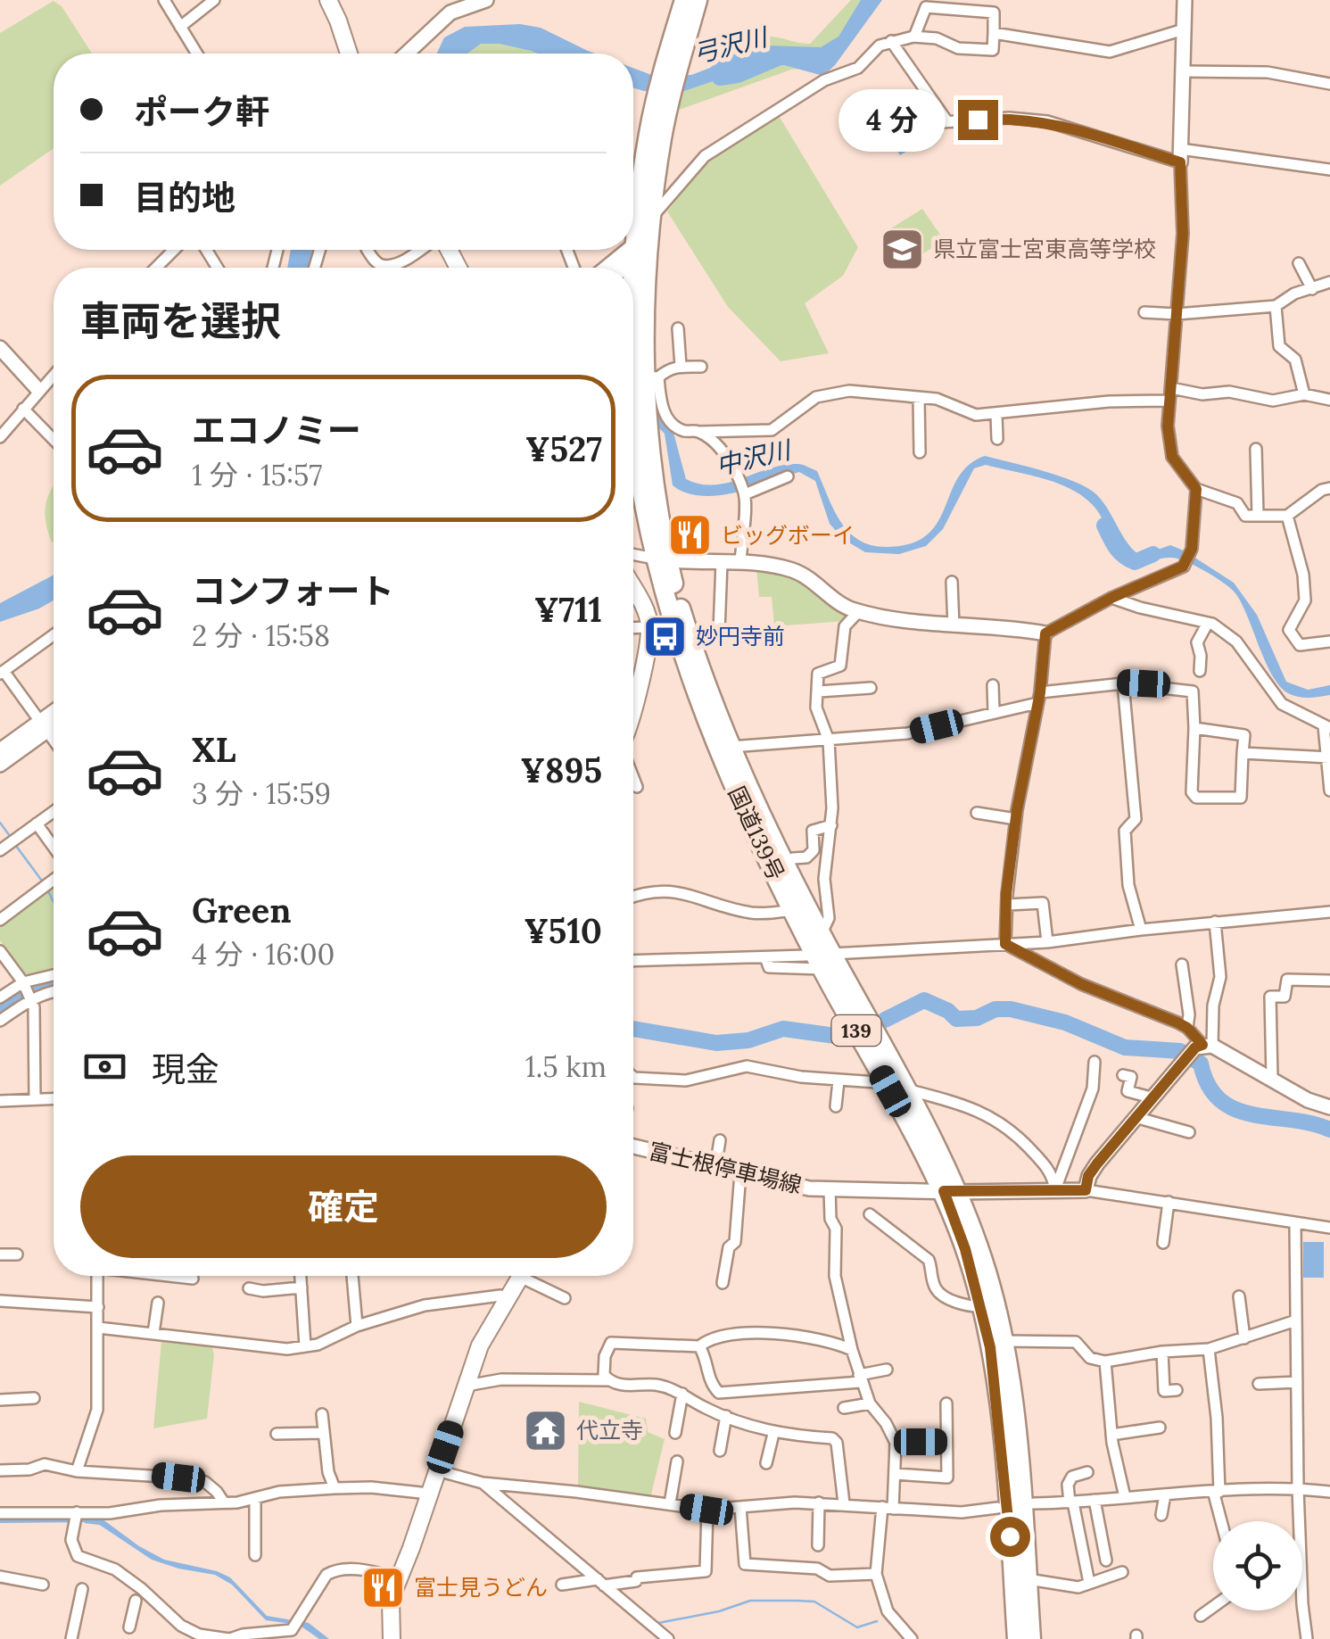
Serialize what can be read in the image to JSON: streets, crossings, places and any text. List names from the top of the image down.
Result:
{
  "streets": {
    "highway": ["国道139号", "139"],
    "street": ["富士根停車場線"]
  },
  "crossings": [
    ["国道139号", "富士根停車場線"]
  ],
  "water": ["弓沢川", "中沢川"],
  "places": {
    "school or university": ["県立富士宮東高等学校"],
    "restaurant": ["ビッグボーイ", "富士見うどん"],
    "bus stop": ["妙円寺前"],
    "temple": ["代立寺"]
  },
  "page": {
    "banner": ["ポーク軒", "目的地"],
    "bubble": "4 分",
    "heading": "車両を選択",
    "list": [
      {
        "name": "エコノミー",
        "note": "1 分 · 15:57",
        "value": "¥527"
      },
      {
        "name": "コンフォート",
        "note": "2 分 · 15:58",
        "value": "¥711"
      },
      {
        "name": "XL",
        "note": "3 分 · 15:59",
        "value": "¥895"
      },
      {
        "name": "Green",
        "note": "4 分 · 16:00",
        "value": "¥510"
      }
    ],
    "pay": ["現金", "1.5 km"],
    "buttons": "確定"
  }
}
